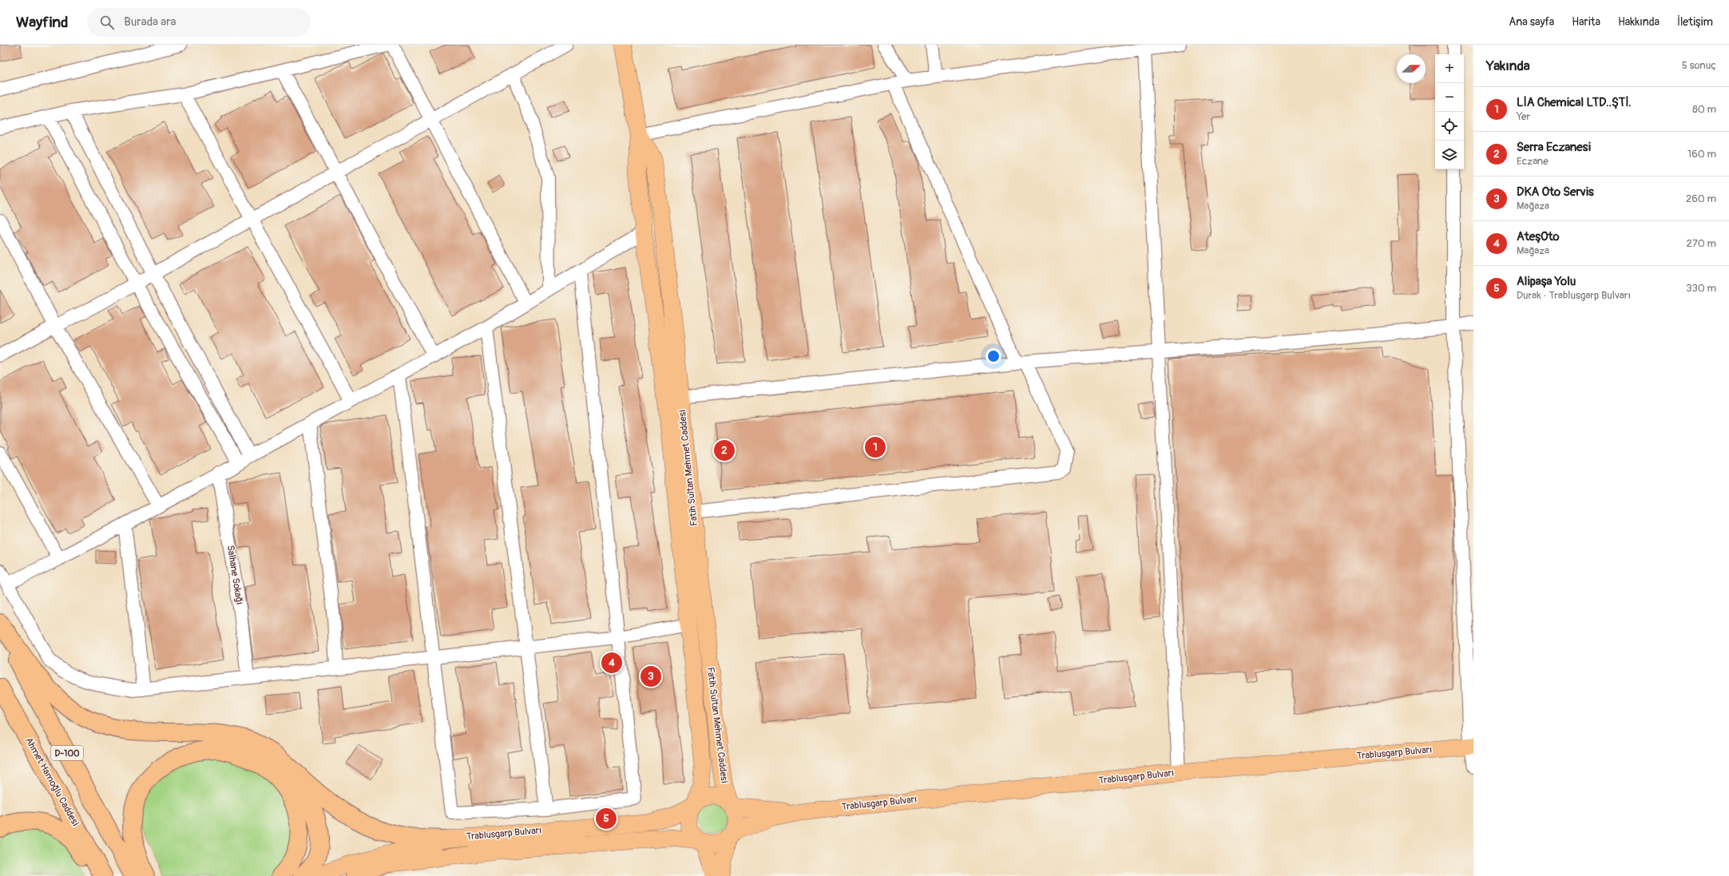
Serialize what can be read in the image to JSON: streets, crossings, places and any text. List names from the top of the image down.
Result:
{
  "streets": {
    "highway": ["D-100", "Ahmet Hamoğlu Caddesi"],
    "main road": ["Fatih Sultan Mehmet Caddesi", "Trablusgarp Bulvarı"],
    "street": ["Salhane Sokağı"]
  },
  "crossings": [
    ["Fatih Sultan Mehmet Caddesi", "Trablusgarp Bulvarı"]
  ],
  "north": "right",
  "page": {
    "header": "Wayfind",
    "search": "Burada ara",
    "nav": [
      "Ana sayfa",
      "Harita",
      "Hakkında",
      "İletişim"
    ],
    "heading": ["Yakında", "5 sonuç"],
    "map_buttons": ["+", "−"],
    "list": [
      {
        "mark": "1",
        "name": "LİA Chemical LTD..ŞTİ.",
        "note": "Yer",
        "value": "80 m"
      },
      {
        "mark": "2",
        "name": "Serra Eczanesi",
        "note": "Eczane",
        "value": "160 m"
      },
      {
        "mark": "3",
        "name": "DKA Oto Servis",
        "note": "Mağaza",
        "value": "260 m"
      },
      {
        "mark": "4",
        "name": "AteşOto",
        "note": "Mağaza",
        "value": "270 m"
      },
      {
        "mark": "5",
        "name": "Alipaşa Yolu",
        "note": "Durak · Trablusgarp Bulvarı",
        "value": "330 m"
      }
    ],
    "pins": [
      "1",
      "2",
      "4",
      "3",
      "5"
    ]
  }
}
